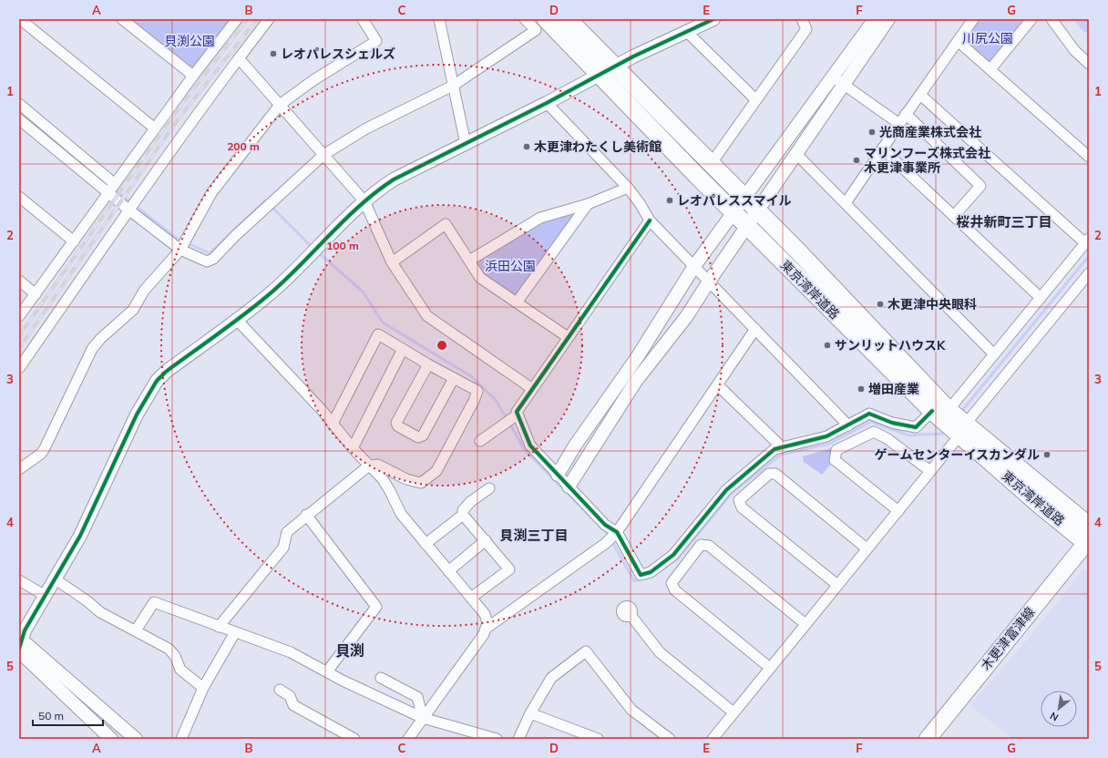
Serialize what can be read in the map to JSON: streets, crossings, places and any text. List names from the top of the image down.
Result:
{
  "streets": {
    "highway": ["東京湾岸道路"],
    "main road": ["木更津富津線"]
  },
  "crossings": [
    ["東京湾岸道路", "木更津富津線"]
  ],
  "districts": ["桜井新町三丁目", "貝渕三丁目", "貝渕"],
  "parks": ["川尻公園", "貝渕公園", "浜田公園"],
  "places": [
    "レオパレスシェルズ",
    "光商産業株式会社",
    "木更津わたくし美術館",
    "マリンフーズ株式会社 木更津事業所",
    "レオパレススマイル",
    "木更津中央眼科",
    "サンリットハウスK",
    "増田産業",
    "ゲームセンターイスカンダル"
  ],
  "scale_bar": "50 m",
  "north": "bottom left",
  "grid": {
    "columns": [
      "A",
      "B",
      "C",
      "D",
      "E",
      "F",
      "G"
    ],
    "rows": [
      "1",
      "2",
      "3",
      "4",
      "5"
    ]
  },
  "rings": ["200 m", "100 m"]
}
